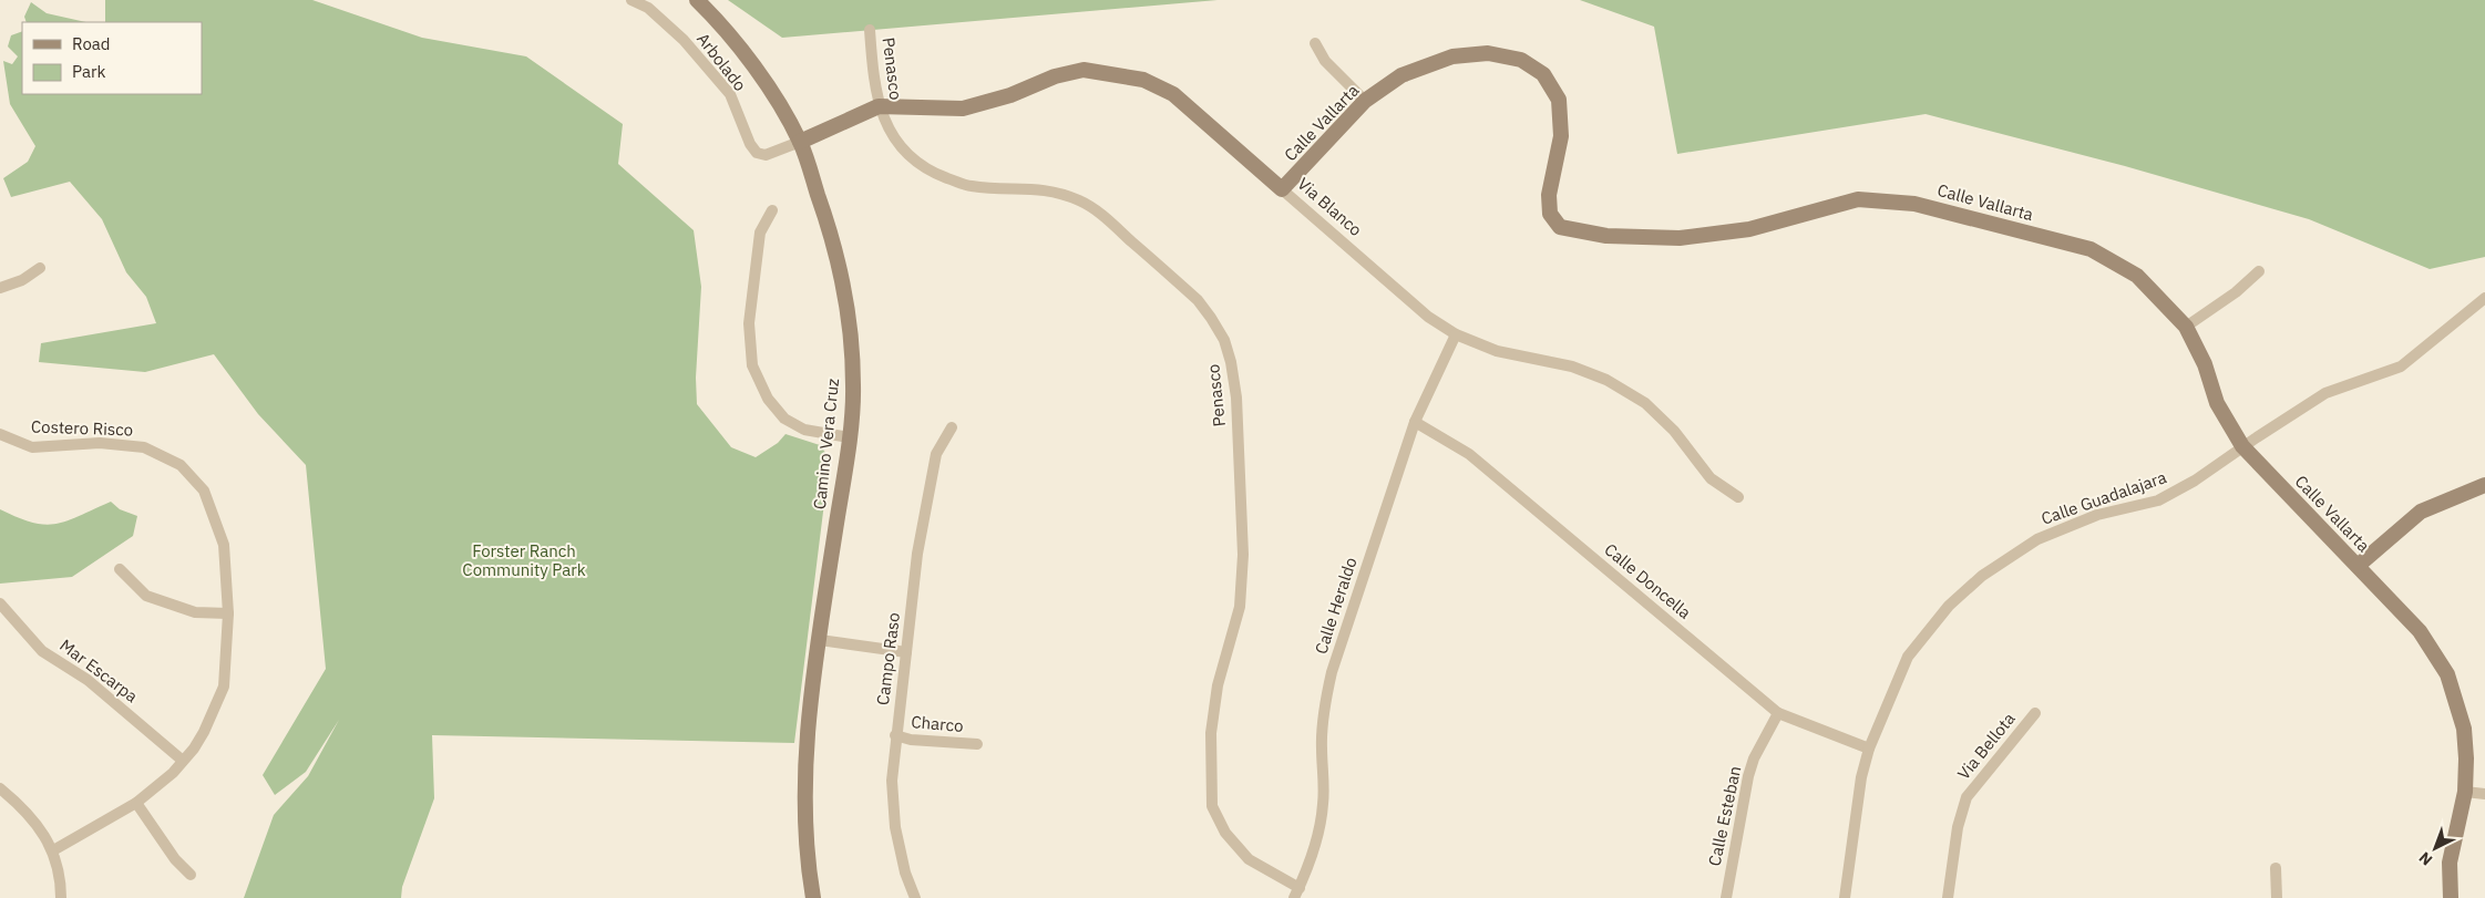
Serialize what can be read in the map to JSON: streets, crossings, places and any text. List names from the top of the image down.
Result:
{
  "streets": {
    "street": [
      "Arbolado",
      "Penasco",
      "Calle Vallarta",
      "Via Blanco",
      "Costero Risco",
      "Camino Vera Cruz",
      "Calle Guadalajara",
      "Calle Doncella",
      "Calle Heraldo",
      "Campo Raso",
      "Mar Escarpa",
      "Charco",
      "Via Bellota",
      "Calle Esteban"
    ]
  },
  "crossings": [
    ["Arbolado", "Via Blanco"],
    ["Arbolado", "Camino Vera Cruz"],
    ["Penasco", "Via Blanco"],
    ["Penasco", "Calle Heraldo"],
    ["Calle Vallarta", "Via Blanco"],
    ["Calle Vallarta", "Calle Guadalajara"],
    ["Via Blanco", "Camino Vera Cruz"],
    ["Via Blanco", "Calle Heraldo"],
    ["Costero Risco", "Mar Escarpa"],
    ["Calle Guadalajara", "Calle Doncella"],
    ["Calle Doncella", "Calle Heraldo"],
    ["Calle Doncella", "Calle Esteban"],
    ["Campo Raso", "Charco"]
  ],
  "parks": ["Forster Ranch Community Park"],
  "legend": ["Road", "Park"],
  "north": "bottom left"
}
